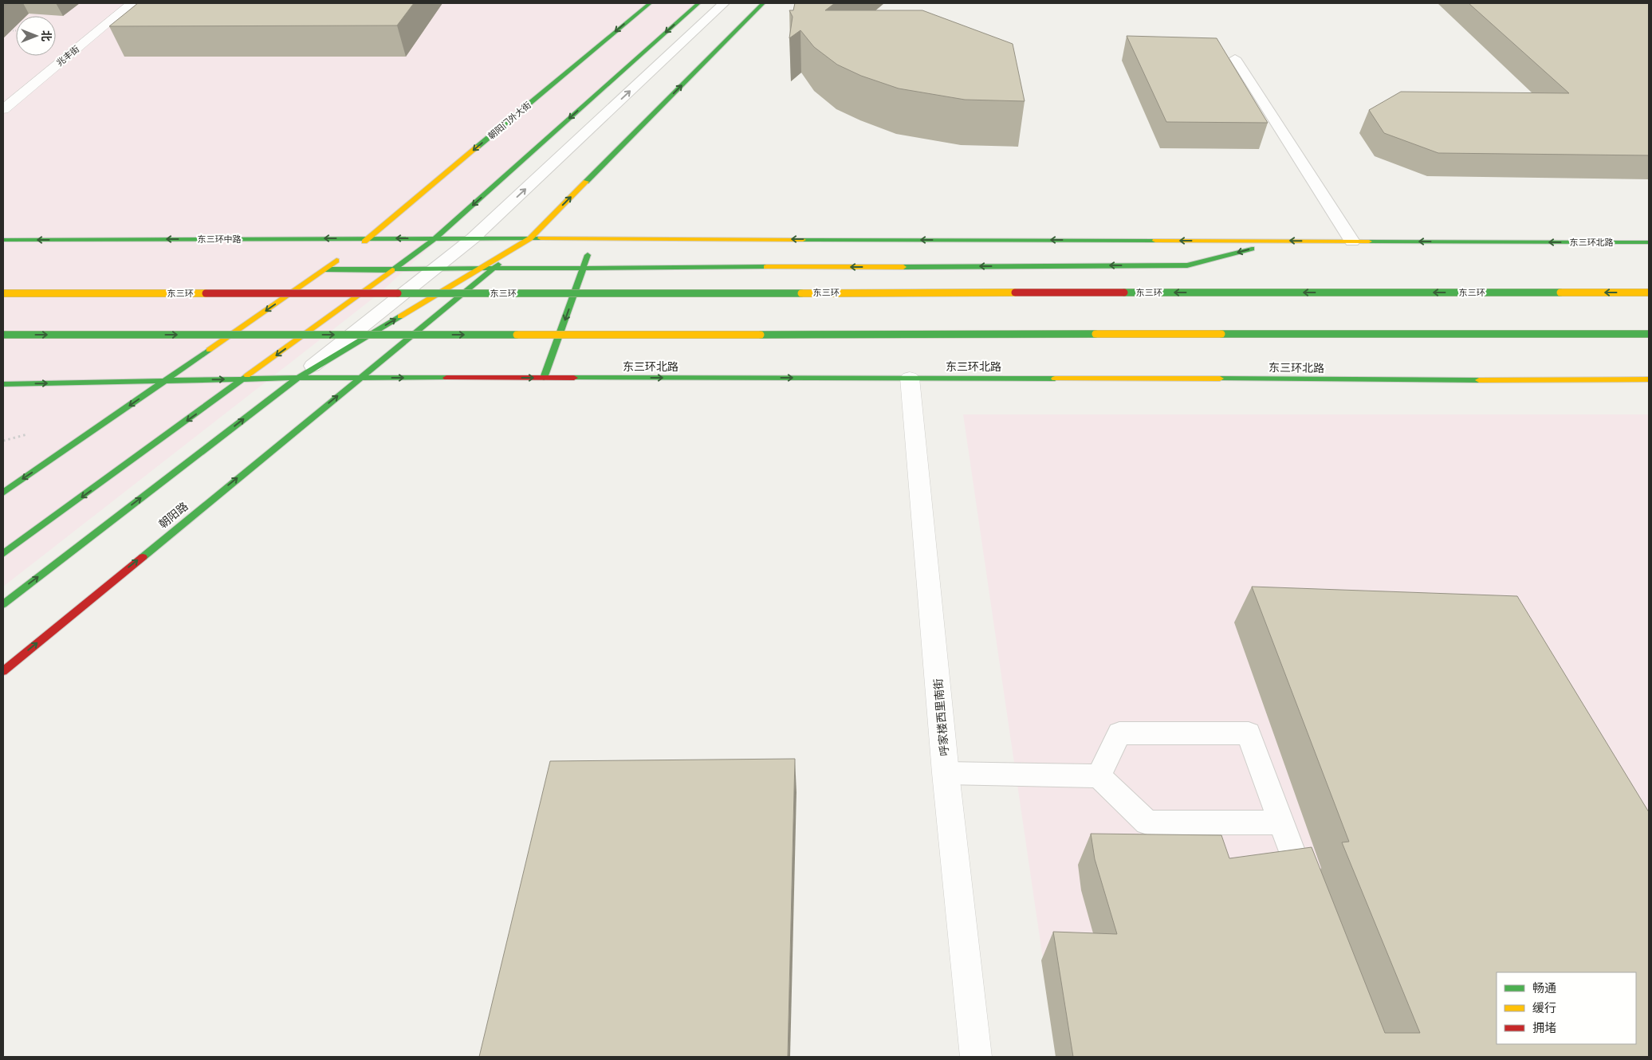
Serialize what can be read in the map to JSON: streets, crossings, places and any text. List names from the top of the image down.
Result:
{
  "streets": {
    "main road": [
      "朝阳门外大街",
      "东三环中路",
      "东三环北路",
      "东三环",
      "朝阳路"
    ],
    "street": ["兆丰街", "呼家楼西里南街"]
  },
  "crossings": [
    ["朝阳门外大街", "东三环中路"],
    ["东三环中路", "东三环北路"],
    ["东三环北路", "朝阳路"],
    ["东三环北路", "呼家楼西里南街"]
  ],
  "one_way": ["东三环中路"],
  "legend": ["畅通", "缓行", "拥堵"],
  "north": "right"
}
